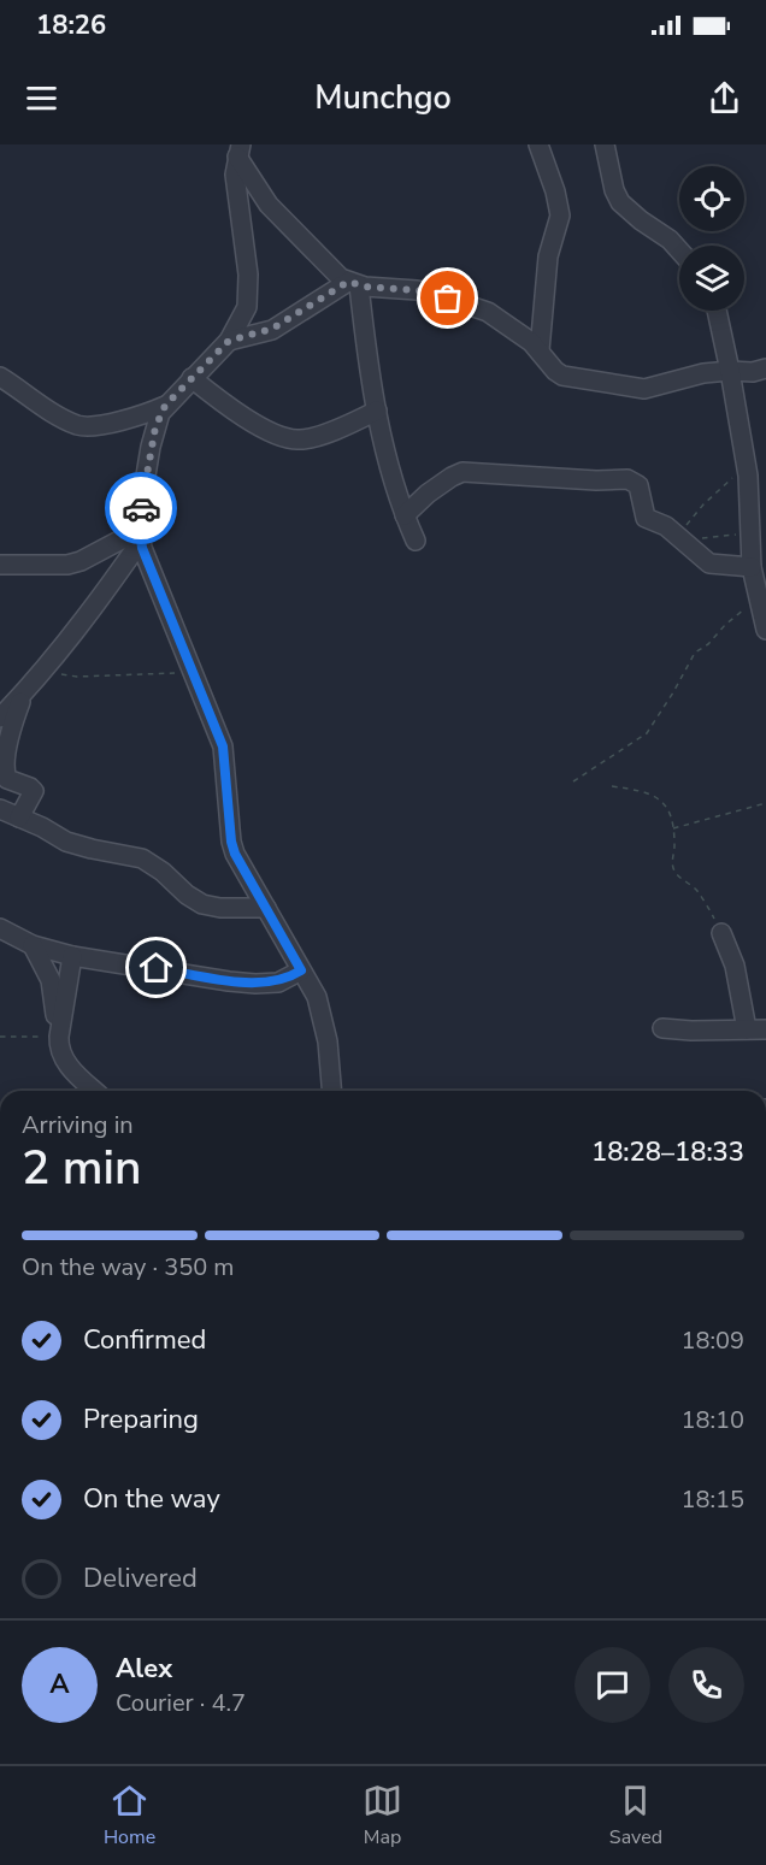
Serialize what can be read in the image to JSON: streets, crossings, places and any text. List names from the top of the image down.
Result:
{
  "page": {
    "status": "18:26",
    "header": "Munchgo",
    "heading": ["2 min", "Arriving in", "18:28–18:33"],
    "panel": ["Alex", "Courier · 4.7"],
    "bar": "On the way · 350 m",
    "list": [
      ["Confirmed", "18:09"],
      ["Preparing", "18:10"],
      ["On the way", "18:15"],
      "Delivered"
    ],
    "round": "A",
    "tabs": ["Home", "Map", "Saved"]
  }
}
